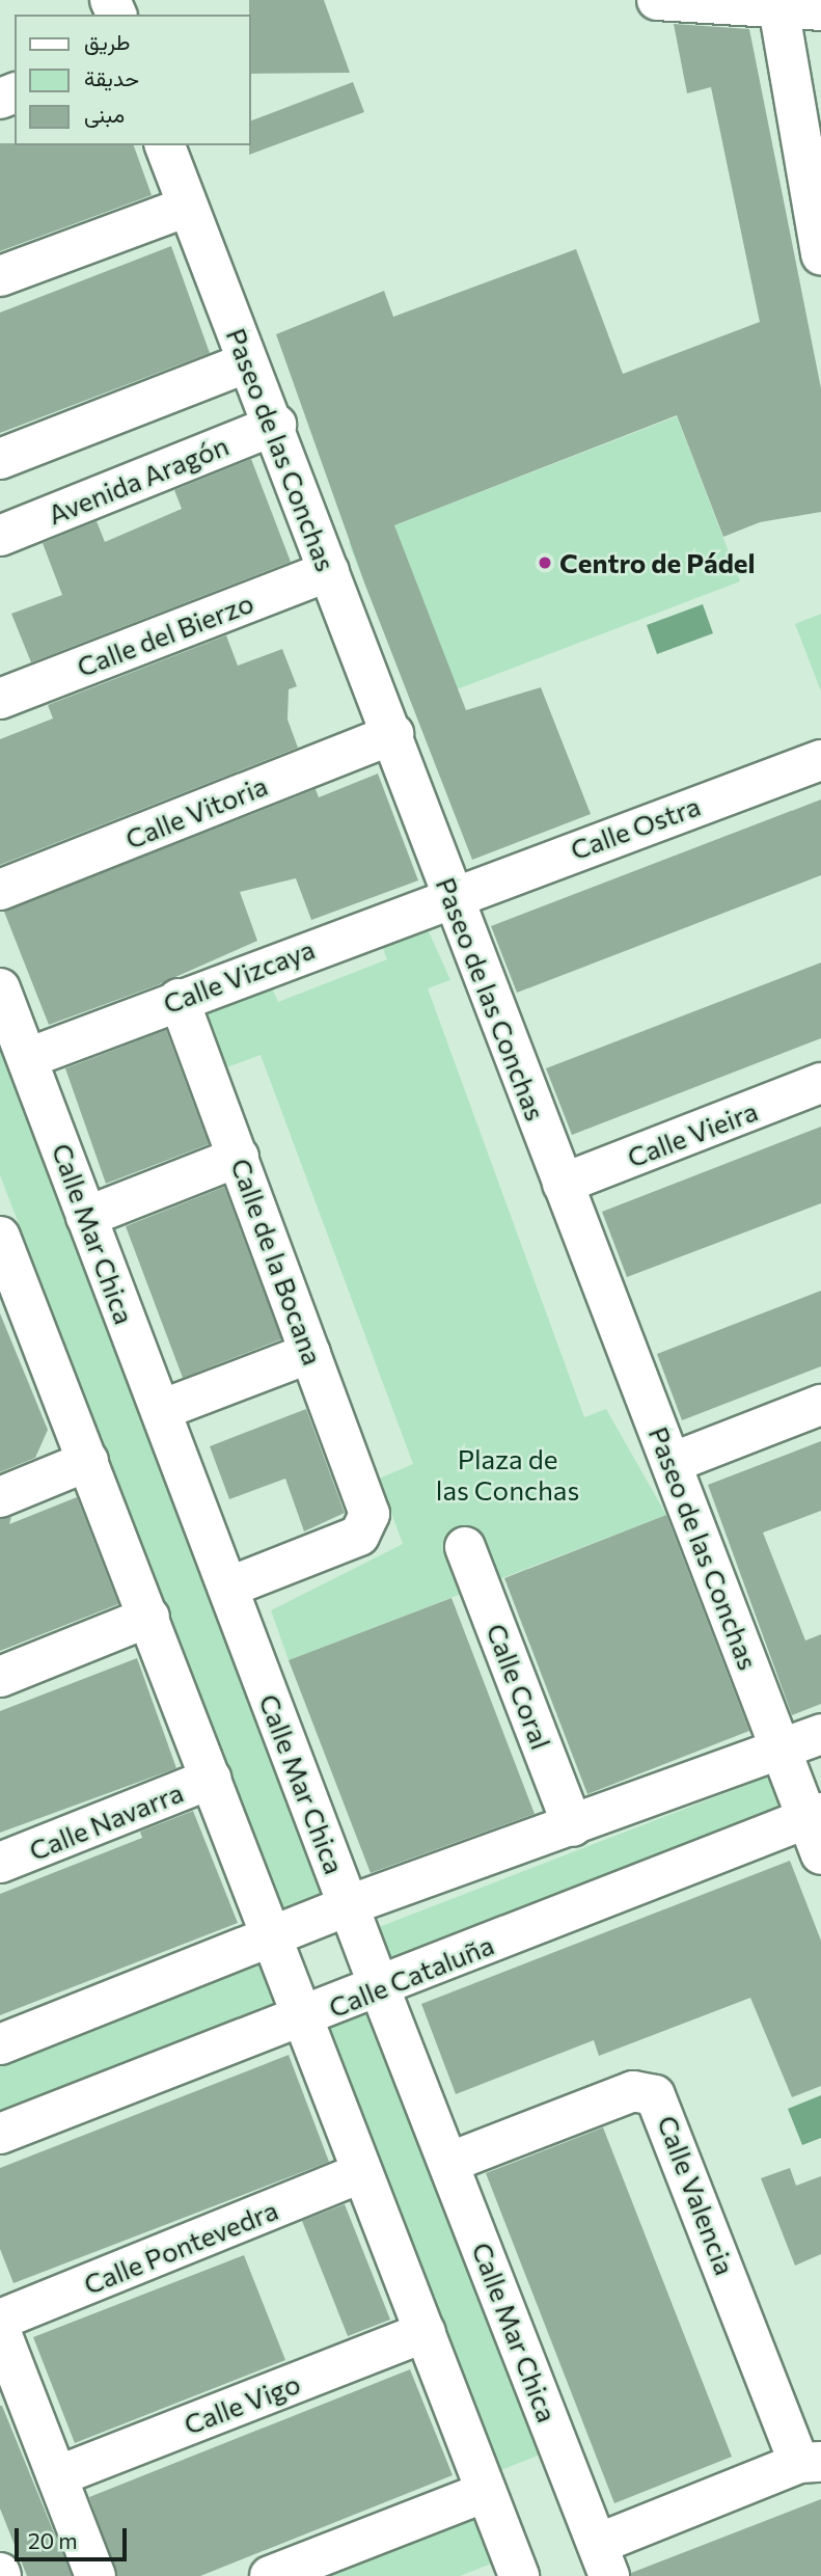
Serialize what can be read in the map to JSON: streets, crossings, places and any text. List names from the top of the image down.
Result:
{
  "streets": {
    "street": [
      "Paseo de las Conchas",
      "Avenida Aragón",
      "Calle del Bierzo",
      "Calle Vitoria",
      "Calle Ostra",
      "Calle Vizcaya",
      "Calle Vieira",
      "Calle Mar Chica",
      "Calle de la Bocana",
      "Calle Coral",
      "Calle Navarra",
      "Calle Cataluña",
      "Calle Valencia",
      "Calle Pontevedra",
      "Calle Vigo"
    ]
  },
  "crossings": [
    ["Paseo de las Conchas", "Avenida Aragón"],
    ["Paseo de las Conchas", "Calle del Bierzo"],
    ["Paseo de las Conchas", "Calle Vitoria"],
    ["Paseo de las Conchas", "Calle Ostra"],
    ["Paseo de las Conchas", "Calle Vizcaya"],
    ["Paseo de las Conchas", "Calle Vieira"],
    ["Paseo de las Conchas", "Calle Cataluña"],
    ["Calle Ostra", "Calle Vizcaya"],
    ["Calle Vizcaya", "Calle Mar Chica"],
    ["Calle Vizcaya", "Calle de la Bocana"],
    ["Calle Mar Chica", "Calle de la Bocana"],
    ["Calle Mar Chica", "Calle Cataluña"],
    ["Calle Mar Chica", "Calle Valencia"]
  ],
  "parks": ["Plaza de las Conchas"],
  "places": ["Centro de Pádel"],
  "legend": ["طريق", "حديقة", "مبنى"],
  "scale_bar": "20 m"
}
